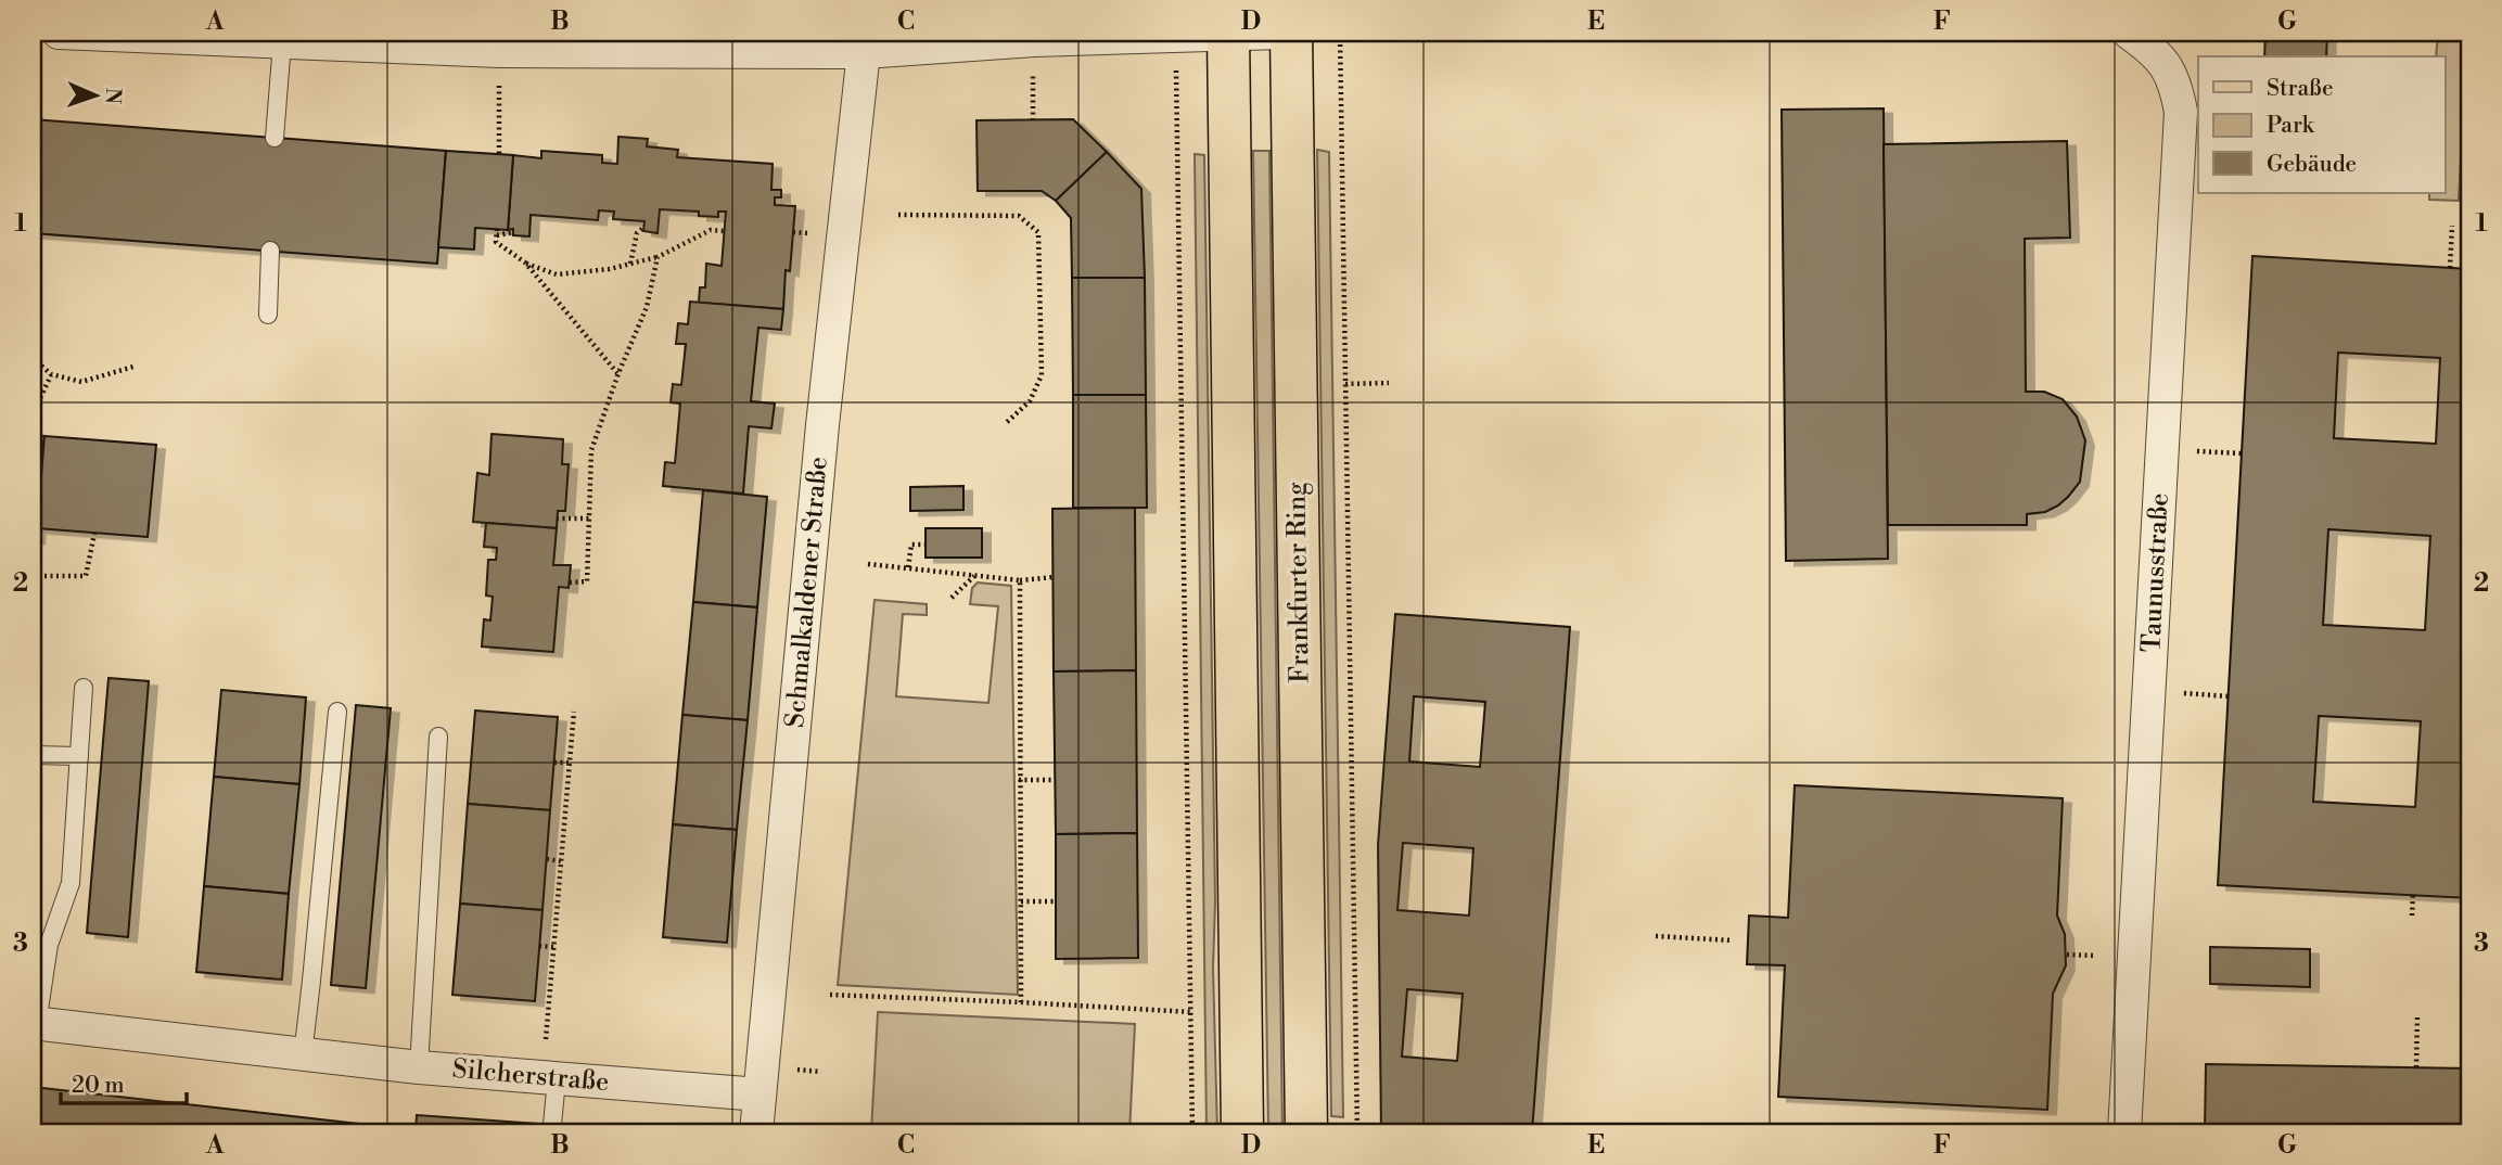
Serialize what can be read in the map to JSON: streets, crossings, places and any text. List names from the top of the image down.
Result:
{
  "streets": {
    "main road": ["Frankfurter Ring"],
    "street": ["Taunusstraße", "Schmalkaldener Straße", "Silcherstraße"]
  },
  "crossings": [
    ["Schmalkaldener Straße", "Silcherstraße"]
  ],
  "legend": ["Straße", "Park", "Gebäude"],
  "scale_bar": "20 m",
  "north": "right",
  "grid": {
    "columns": [
      "A",
      "B",
      "C",
      "D",
      "E",
      "F",
      "G"
    ],
    "rows": ["1", "2", "3"]
  }
}
